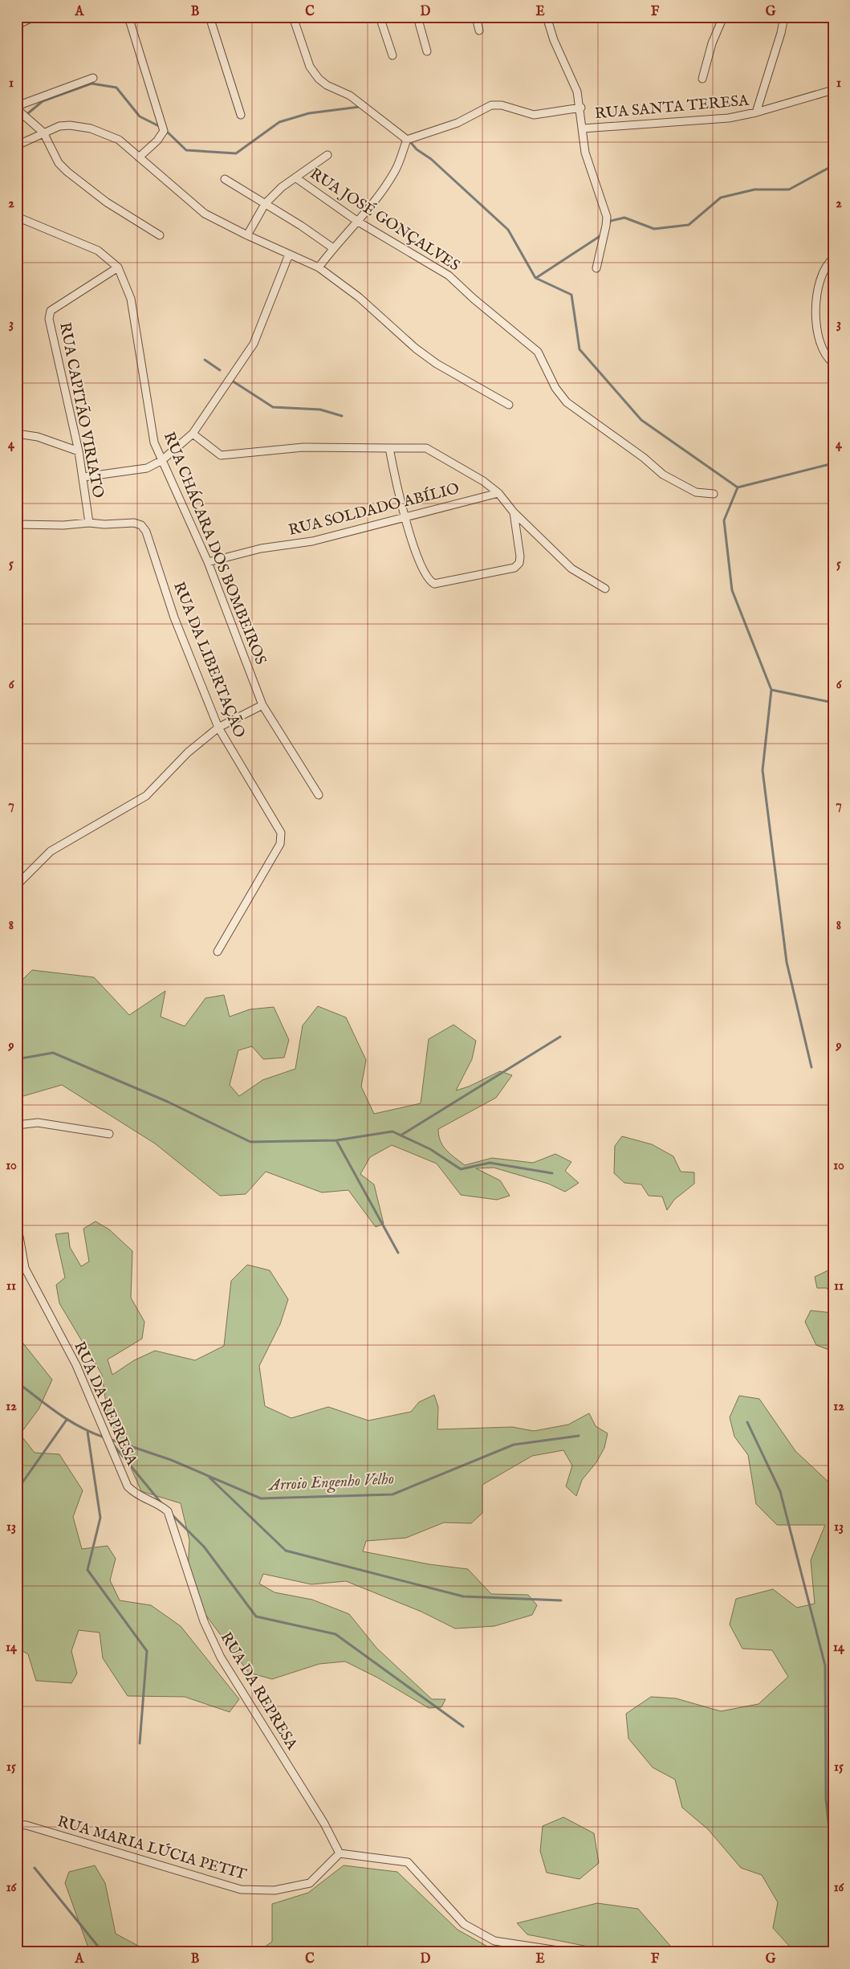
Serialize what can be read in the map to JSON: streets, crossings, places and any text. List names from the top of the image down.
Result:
{
  "streets": {
    "street": [
      "RUA SANTA TERESA",
      "RUA JOSÉ GONÇALVES",
      "RUA CAPITÃO VIRIATO",
      "RUA SOLDADO ABÍLIO",
      "RUA CHÁCARA DOS BOMBEIROS",
      "RUA DA LIBERTAÇÃO",
      "RUA DA REPRESA",
      "RUA MARIA LÚCIA PETIT"
    ]
  },
  "crossings": [
    ["RUA CAPITÃO VIRIATO", "RUA CHÁCARA DOS BOMBEIROS"],
    ["RUA CAPITÃO VIRIATO", "RUA DA LIBERTAÇÃO"],
    ["RUA SOLDADO ABÍLIO", "RUA CHÁCARA DOS BOMBEIROS"],
    ["RUA DA REPRESA", "RUA MARIA LÚCIA PETIT"]
  ],
  "water": ["Arroio Engenho Velho"],
  "grid": {
    "columns": [
      "A",
      "B",
      "C",
      "D",
      "E",
      "F",
      "G"
    ],
    "rows": [
      "1",
      "2",
      "3",
      "4",
      "5",
      "6",
      "7",
      "8",
      "9",
      "10",
      "11",
      "12",
      "13",
      "14",
      "15",
      "16"
    ]
  }
}
